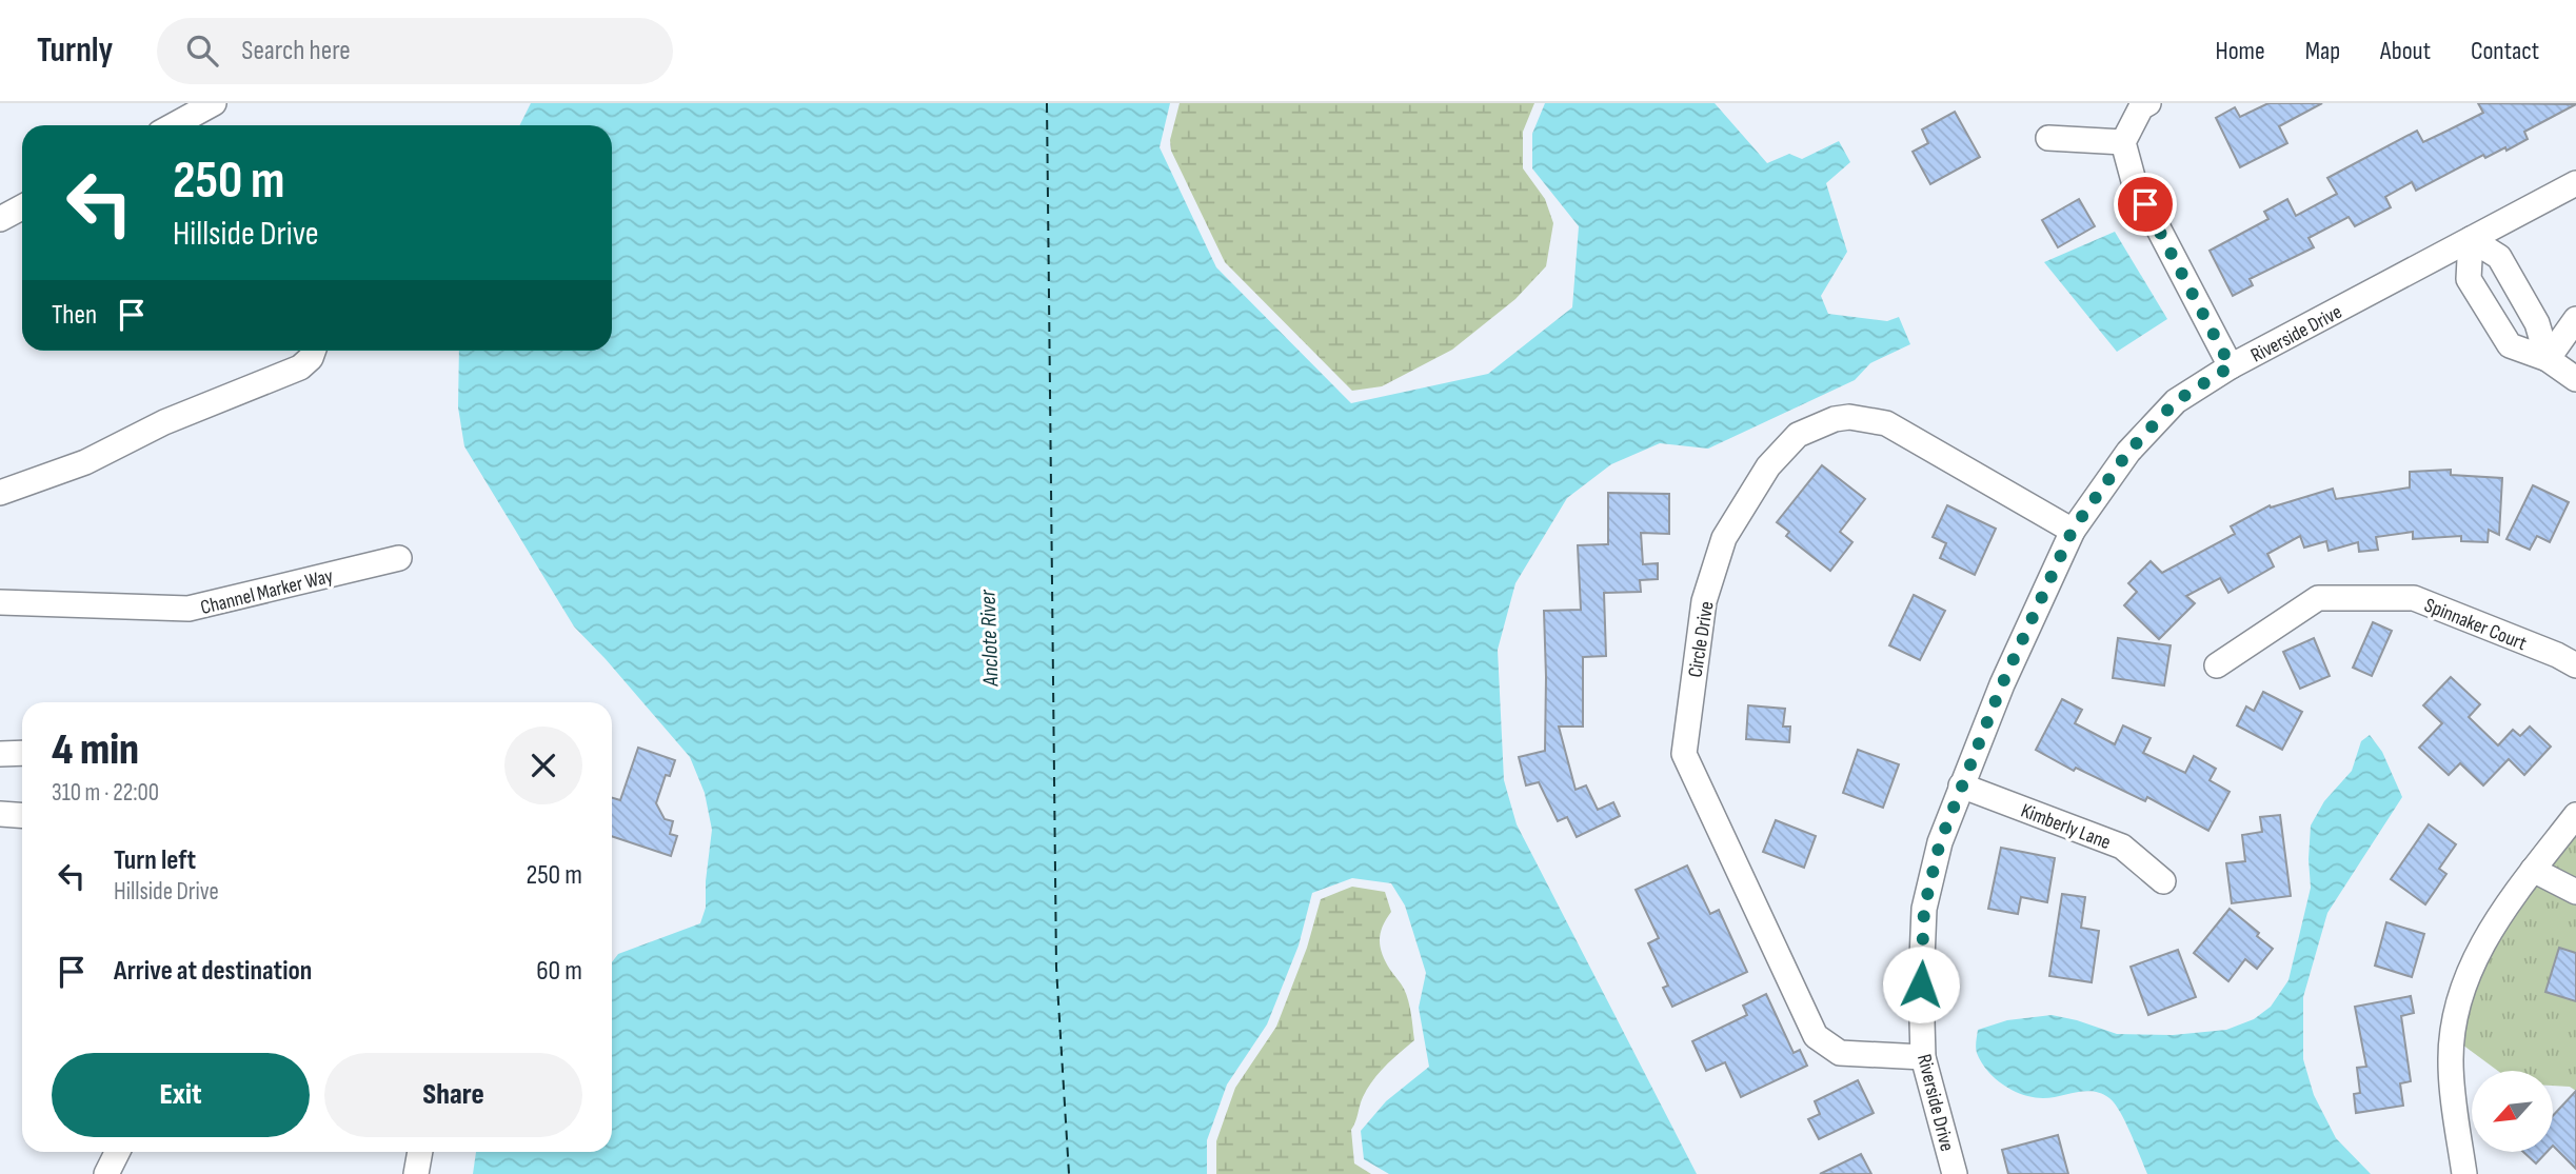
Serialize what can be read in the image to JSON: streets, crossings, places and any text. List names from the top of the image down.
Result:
{
  "streets": {
    "street": [
      "Riverside Drive",
      "Channel Marker Way",
      "Spinnaker Court",
      "Circle Drive",
      "Kimberly Lane"
    ]
  },
  "crossings": [
    ["Riverside Drive", "Circle Drive"],
    ["Riverside Drive", "Kimberly Lane"]
  ],
  "water": ["Anclote River"],
  "north": "bottom left",
  "page": {
    "header": "Turnly",
    "search": "Search here",
    "nav": [
      "Home",
      "Map",
      "About",
      "Contact"
    ],
    "turn": ["250 m", "Hillside Drive"],
    "then": "Then",
    "heading": ["4 min", "310 m · 22:00"],
    "list": [
      {
        "name": "Turn left",
        "note": "Hillside Drive",
        "value": "250 m"
      },
      {
        "name": "Arrive at destination",
        "value": "60 m"
      }
    ],
    "buttons": ["Exit", "Share"]
  }
}
